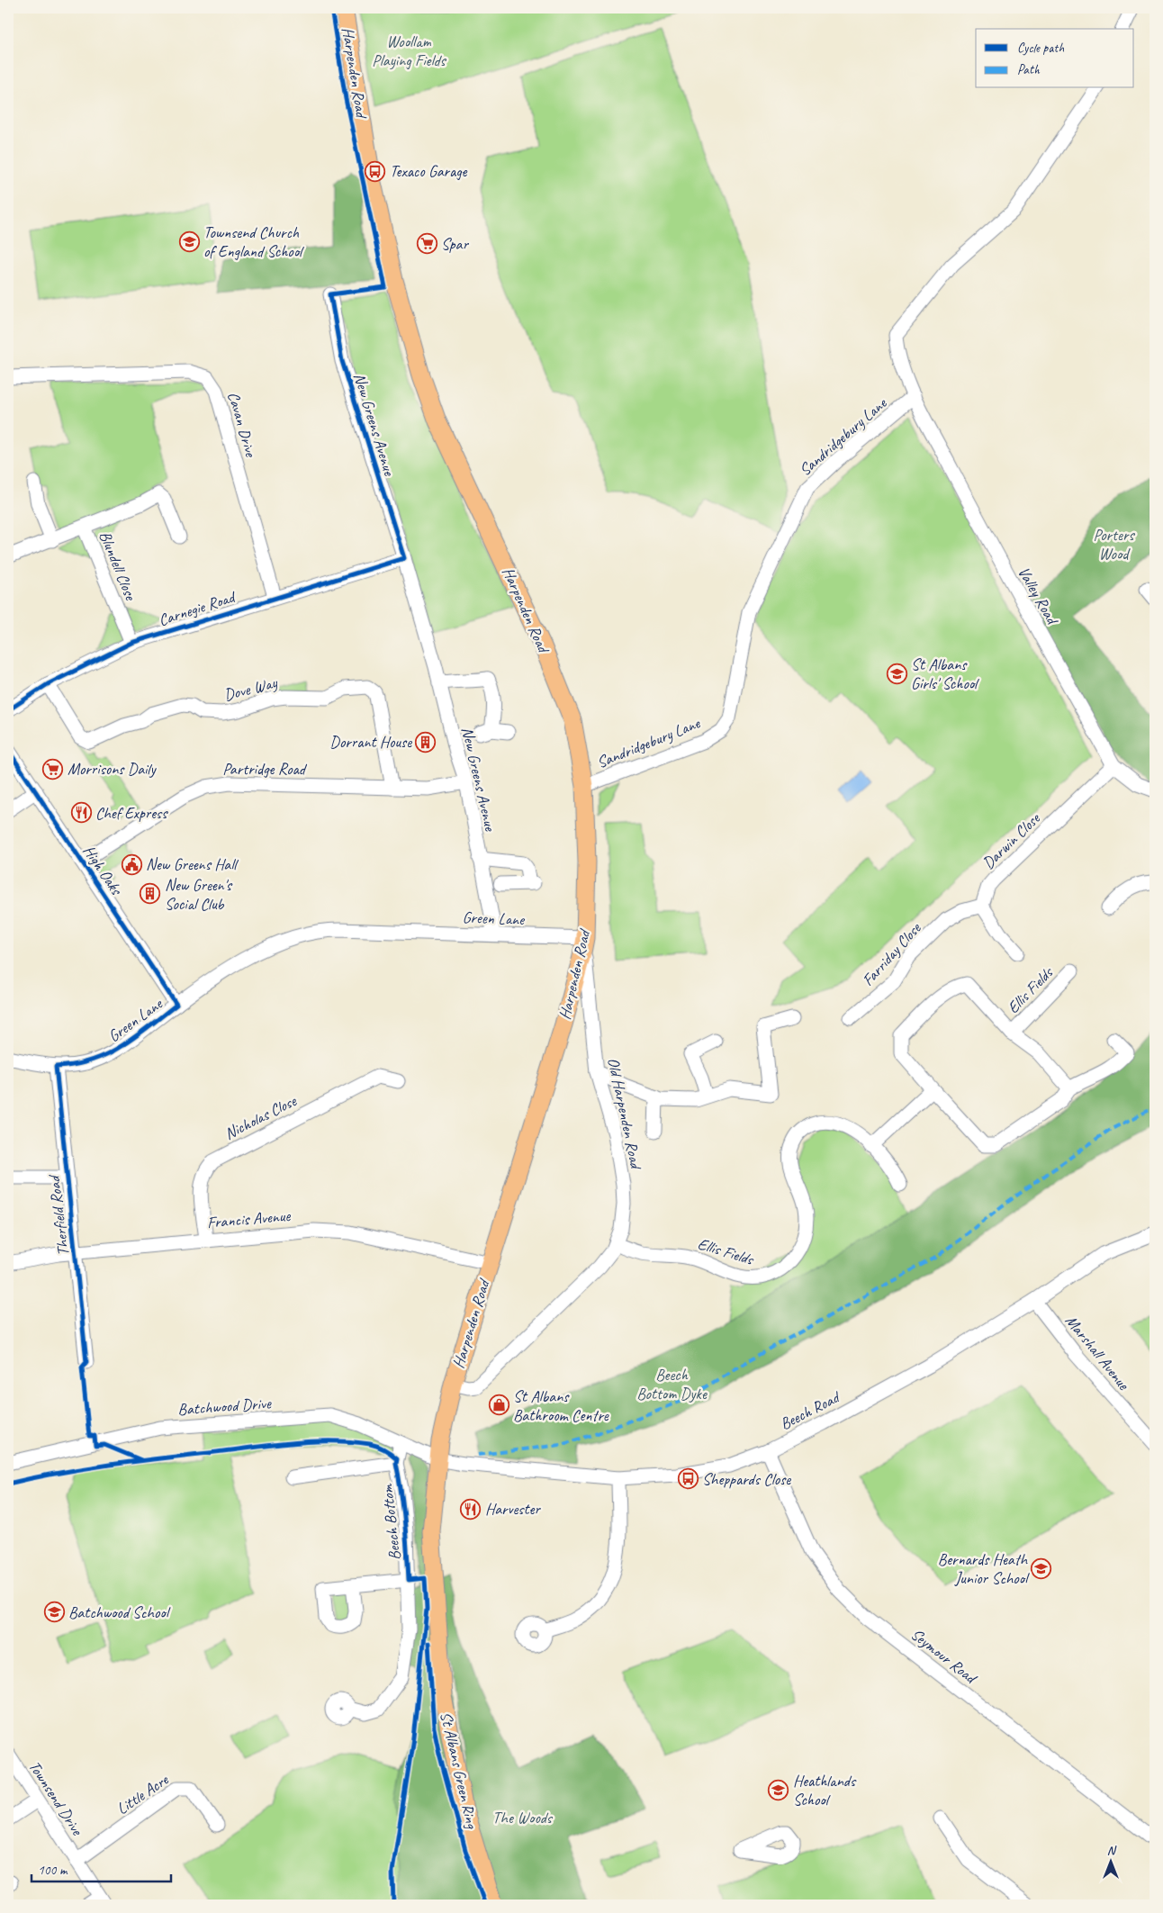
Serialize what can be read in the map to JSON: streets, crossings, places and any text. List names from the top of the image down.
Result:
{
  "streets": {
    "main road": ["Harpenden Road"],
    "street": [
      "Cavan Drive",
      "New Greens Avenue",
      "Sandridgebury Lane",
      "Blundell Close",
      "Valley Road",
      "Carnegie Road",
      "Dove Way",
      "Partridge Road",
      "Darwin Close",
      "High Oaks",
      "Green Lane",
      "Farriday Close",
      "Ellis Fields",
      "Old Harpenden Road",
      "Nicholas Close",
      "Therfield Road",
      "Francis Avenue",
      "Marshall Avenue",
      "Batchwood Drive",
      "Beech Road",
      "Beech Bottom",
      "Seymour Road",
      "Little Acre",
      "Townsend Drive"
    ],
    "cycle path": ["St Albans Green Ring"]
  },
  "crossings": [
    ["Harpenden Road", "Sandridgebury Lane"],
    ["Harpenden Road", "Green Lane"],
    ["Harpenden Road", "Old Harpenden Road"],
    ["Harpenden Road", "Francis Avenue"],
    ["Harpenden Road", "Batchwood Drive"],
    ["Harpenden Road", "Beech Road"],
    ["Cavan Drive", "Carnegie Road"],
    ["New Greens Avenue", "Carnegie Road"],
    ["New Greens Avenue", "Partridge Road"],
    ["New Greens Avenue", "Green Lane"],
    ["Sandridgebury Lane", "Valley Road"],
    ["Blundell Close", "Carnegie Road"],
    ["Valley Road", "Darwin Close"],
    ["Carnegie Road", "Dove Way"],
    ["Dove Way", "Partridge Road"],
    ["Partridge Road", "High Oaks"],
    ["Darwin Close", "Farriday Close"],
    ["High Oaks", "Green Lane"],
    ["Green Lane", "Therfield Road"],
    ["Ellis Fields", "Old Harpenden Road"],
    ["Nicholas Close", "Francis Avenue"],
    ["Therfield Road", "Francis Avenue"],
    ["Marshall Avenue", "Beech Road"],
    ["Batchwood Drive", "Beech Road"],
    ["Beech Road", "Seymour Road"],
    ["Little Acre", "Townsend Drive"]
  ],
  "parks": [
    "Woollam Playing Fields",
    "Porters Wood",
    "Beech Bottom Dyke",
    "The Woods"
  ],
  "places": {
    "bus stop": ["Texaco Garage", "Sheppards Close"],
    "school or university": [
      "Townsend Church of England School",
      "St Albans Girls' School",
      "Bernards Heath Junior School",
      "Batchwood School",
      "Heathlands School"
    ],
    "supermarket": ["Spar", "Morrisons Daily"],
    "building": ["Dorrant House", "New Green's Social Club"],
    "restaurant": ["Chef Express", "Harvester"],
    "public building": ["New Greens Hall"],
    "shop": ["St Albans Bathroom Centre"]
  },
  "legend": ["Cycle path", "Path"],
  "scale_bar": "100 m",
  "north": "top"
}
